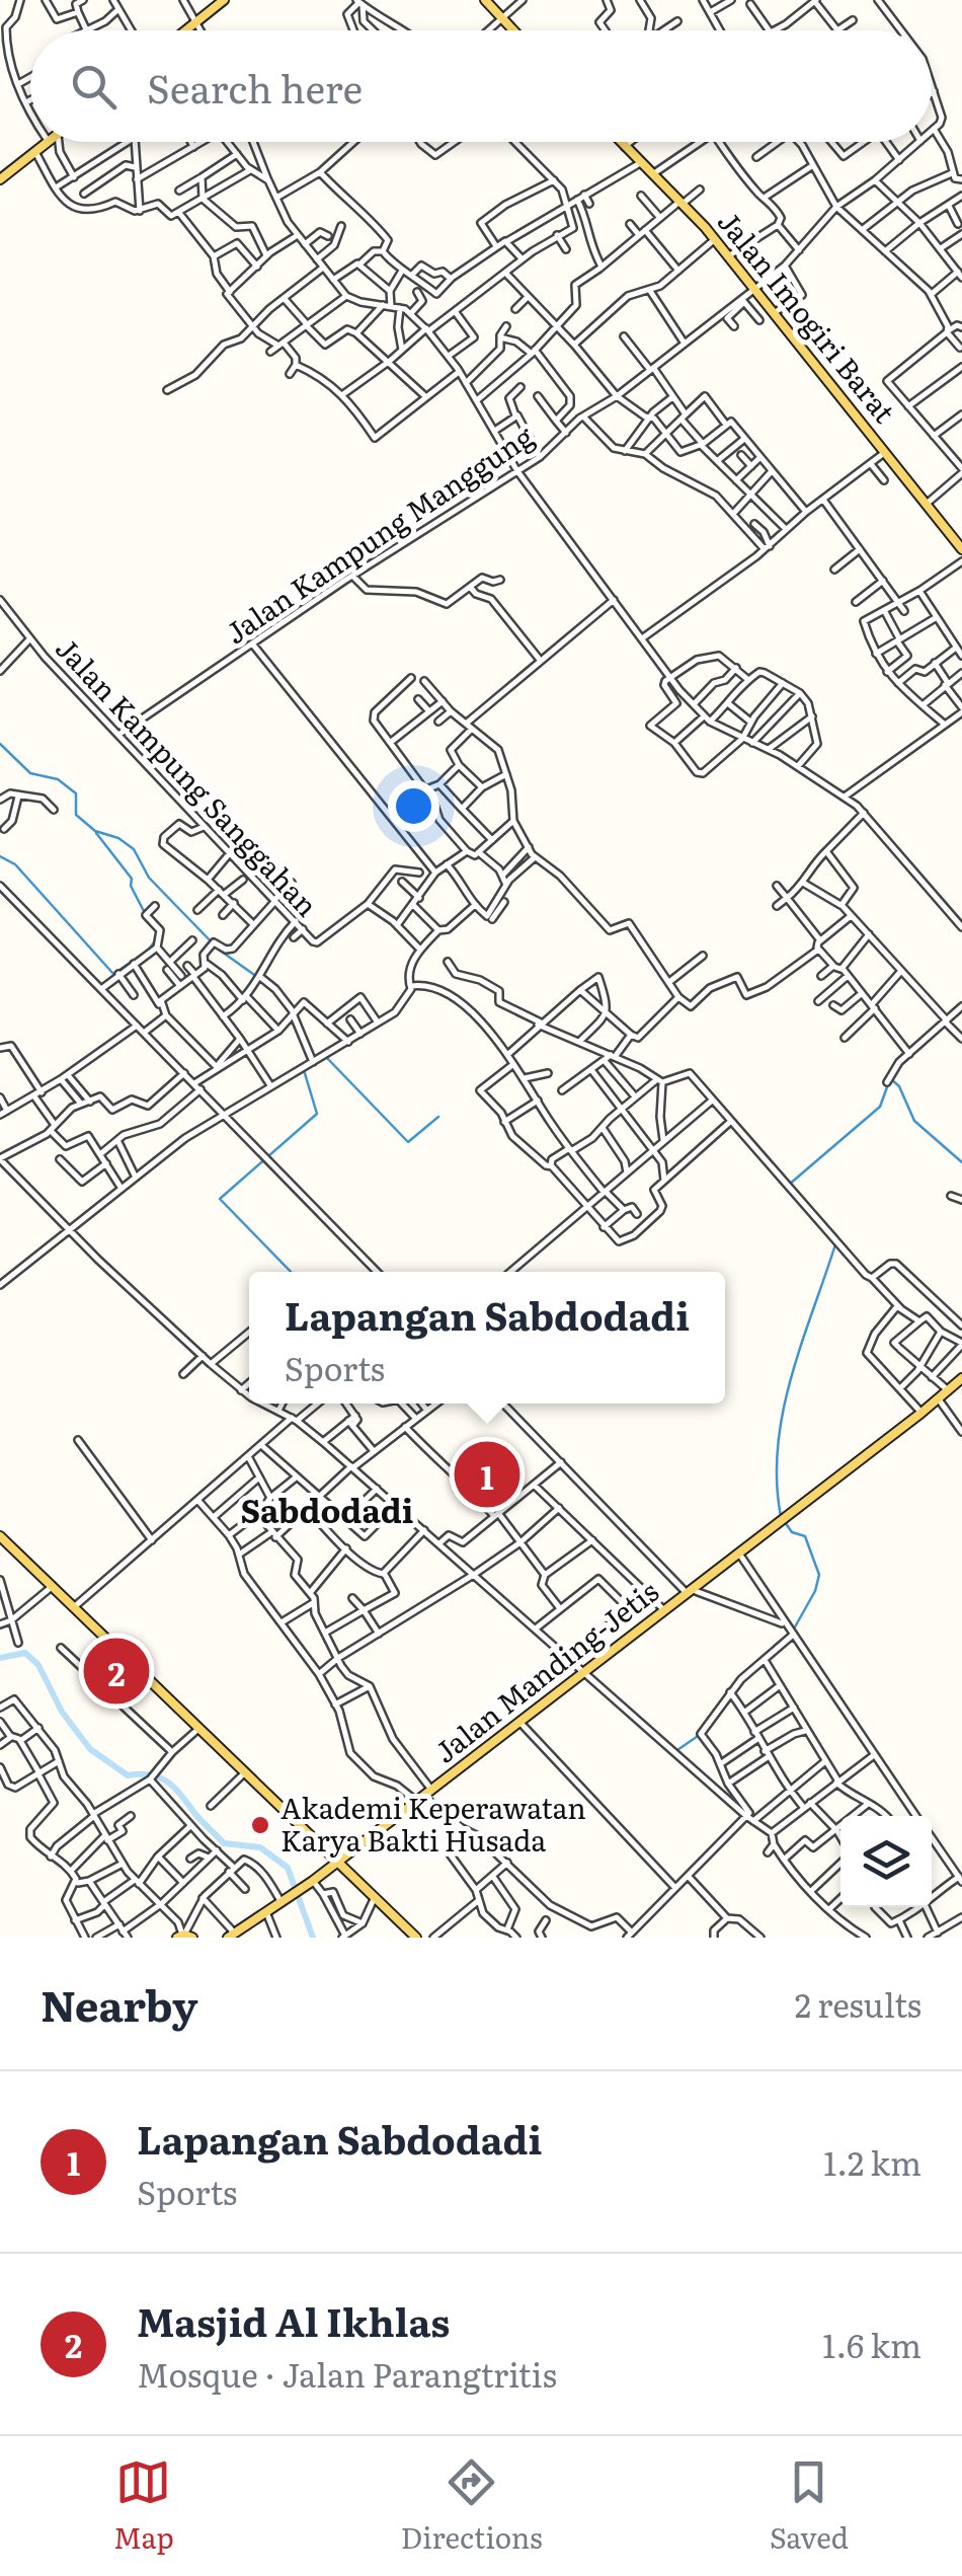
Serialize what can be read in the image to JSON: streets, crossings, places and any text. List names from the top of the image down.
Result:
{
  "streets": {
    "main road": ["Jalan Imogiri Barat", "Jalan Manding-Jetis"],
    "street": ["Jalan Kampung Manggung", "Jalan Kampung Sanggahan"]
  },
  "crossings": [
    ["Jalan Imogiri Barat", "Jalan Kampung Manggung"],
    ["Jalan Kampung Manggung", "Jalan Kampung Sanggahan"]
  ],
  "districts": ["Sabdodadi"],
  "places": ["Akademi Keperawatan Karya Bakti Husada"],
  "page": {
    "search": "Search here",
    "popup": ["Lapangan Sabdodadi", "Sports"],
    "pins": ["1", "2"],
    "heading": ["Nearby", "2 results"],
    "list": [
      {
        "mark": "1",
        "name": "Lapangan Sabdodadi",
        "note": "Sports",
        "value": "1.2 km"
      },
      {
        "mark": "2",
        "name": "Masjid Al Ikhlas",
        "note": "Mosque · Jalan Parangtritis",
        "value": "1.6 km"
      }
    ],
    "nav": ["Map", "Directions", "Saved"]
  }
}
